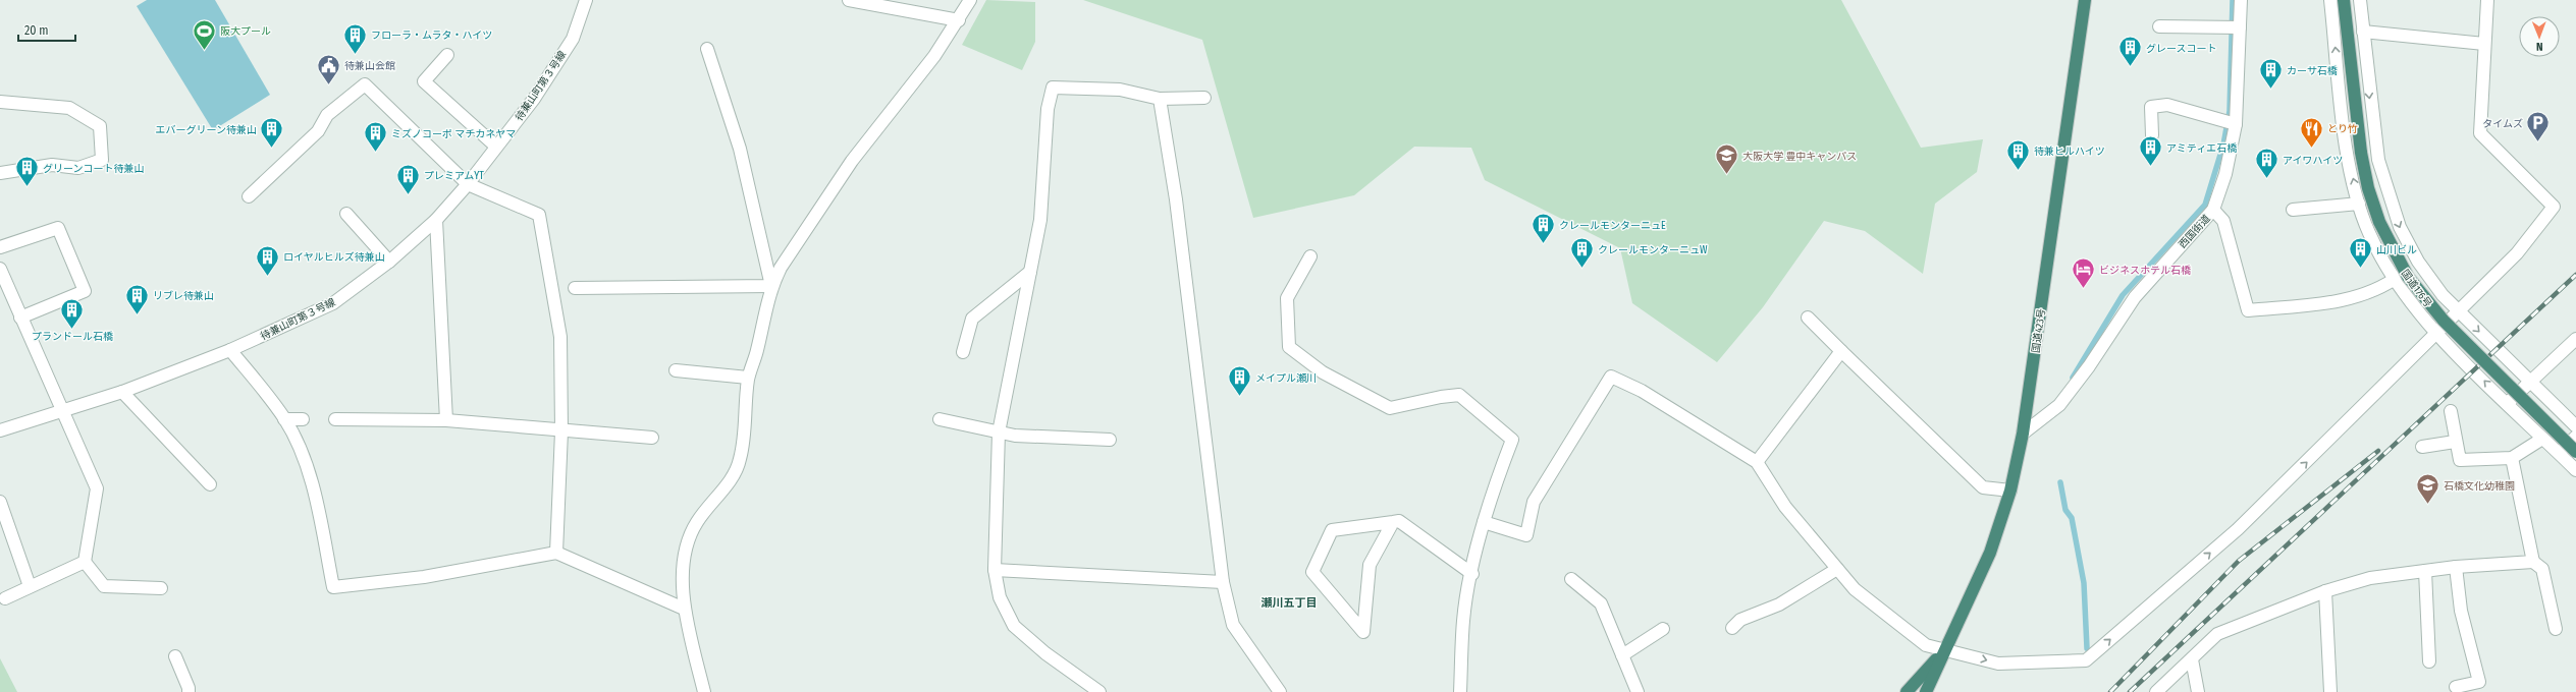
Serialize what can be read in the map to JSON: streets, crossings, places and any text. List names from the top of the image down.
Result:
{
  "streets": {
    "highway": ["国道176号", "国道423号"],
    "street": ["待兼山町第３号線", "西国街道"]
  },
  "crossings": [
    ["西国街道", "国道423号"]
  ],
  "districts": ["瀬川五丁目"],
  "places": {
    "sports": ["阪大プール"],
    "building": [
      "フローラ・ムラタ・ハイツ",
      "グレースコート",
      "カーサ石橋",
      "エバーグリーン待兼山",
      "ミズノコーポ マチカネヤマ",
      "アミティエ石橋",
      "待兼ヒルハイツ",
      "アイワハイツ",
      "グリーンコート待兼山",
      "プレミアムYT",
      "クレールモンターニュE",
      "クレールモンターニュW",
      "山川ビル",
      "ロイヤルヒルズ待兼山",
      "リブレ待兼山",
      "プランドール石橋",
      "メイプル瀬川"
    ],
    "public building": ["待兼山会館"],
    "parking": ["タイムズ"],
    "restaurant": ["とり竹"],
    "school or university": ["大阪大学 豊中キャンパス", "石橋文化幼稚園"],
    "hotel": ["ビジネスホテル石橋"]
  },
  "scale_bar": "20 m",
  "north": "bottom"
}
